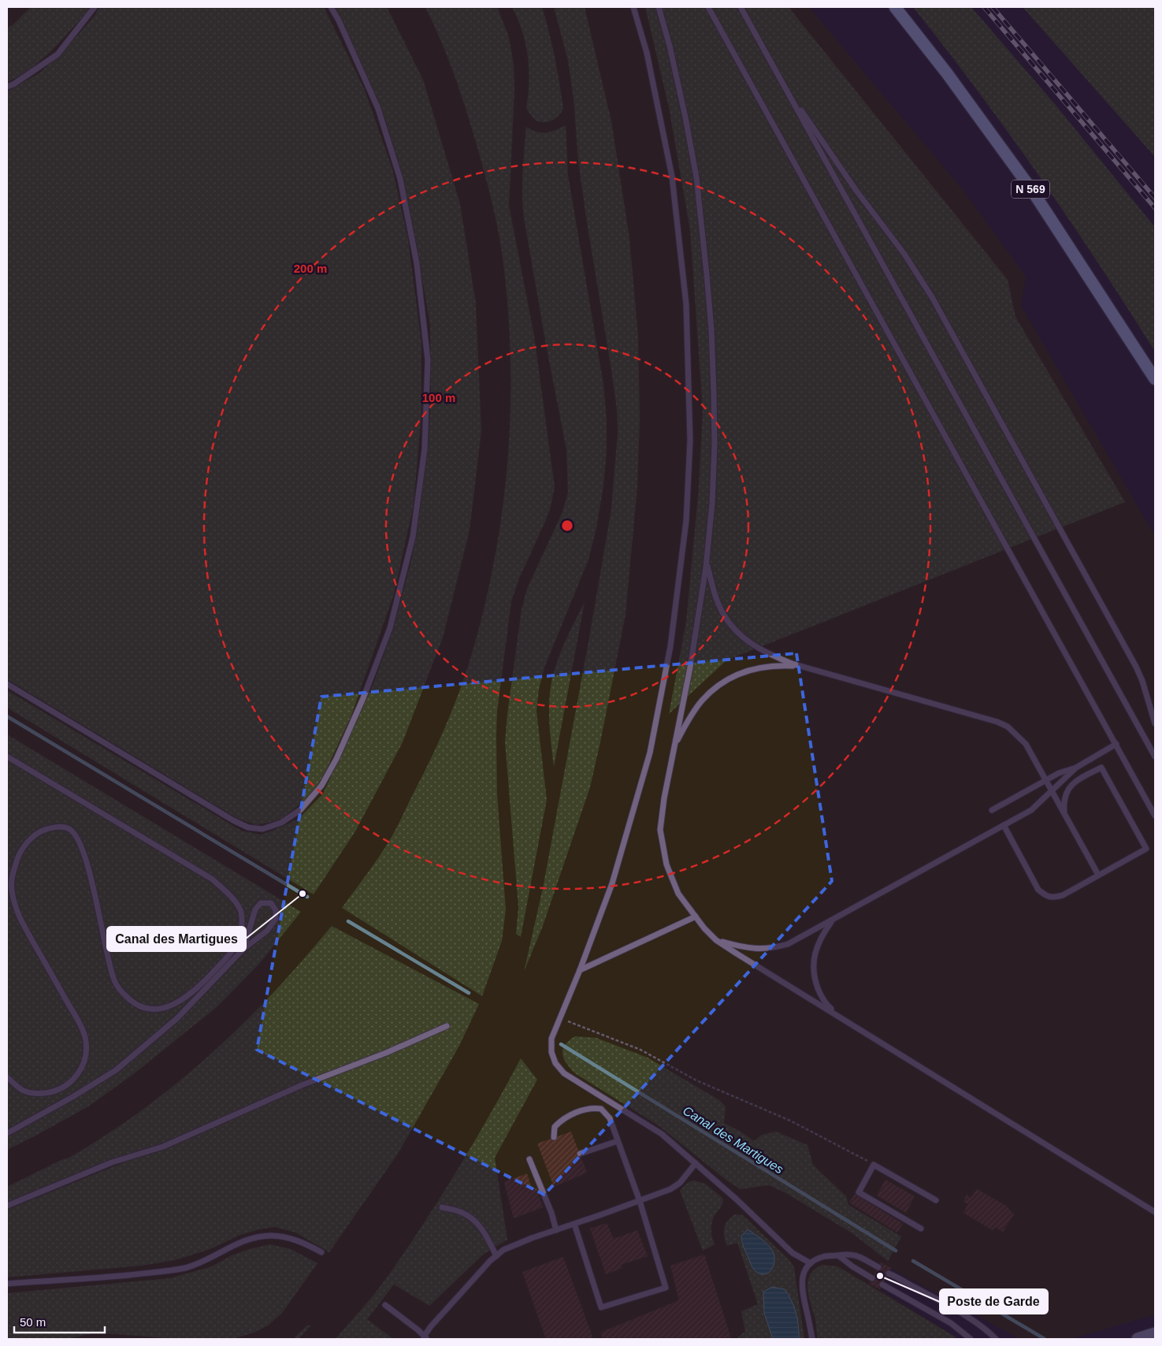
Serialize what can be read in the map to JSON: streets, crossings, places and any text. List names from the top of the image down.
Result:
{
  "streets": {
    "main road": ["N 569"]
  },
  "water": ["Canal des Martigues"],
  "places": ["Canal des Martigues", "Poste de Garde"],
  "scale_bar": "50 m",
  "rings": ["200 m", "100 m"]
}
